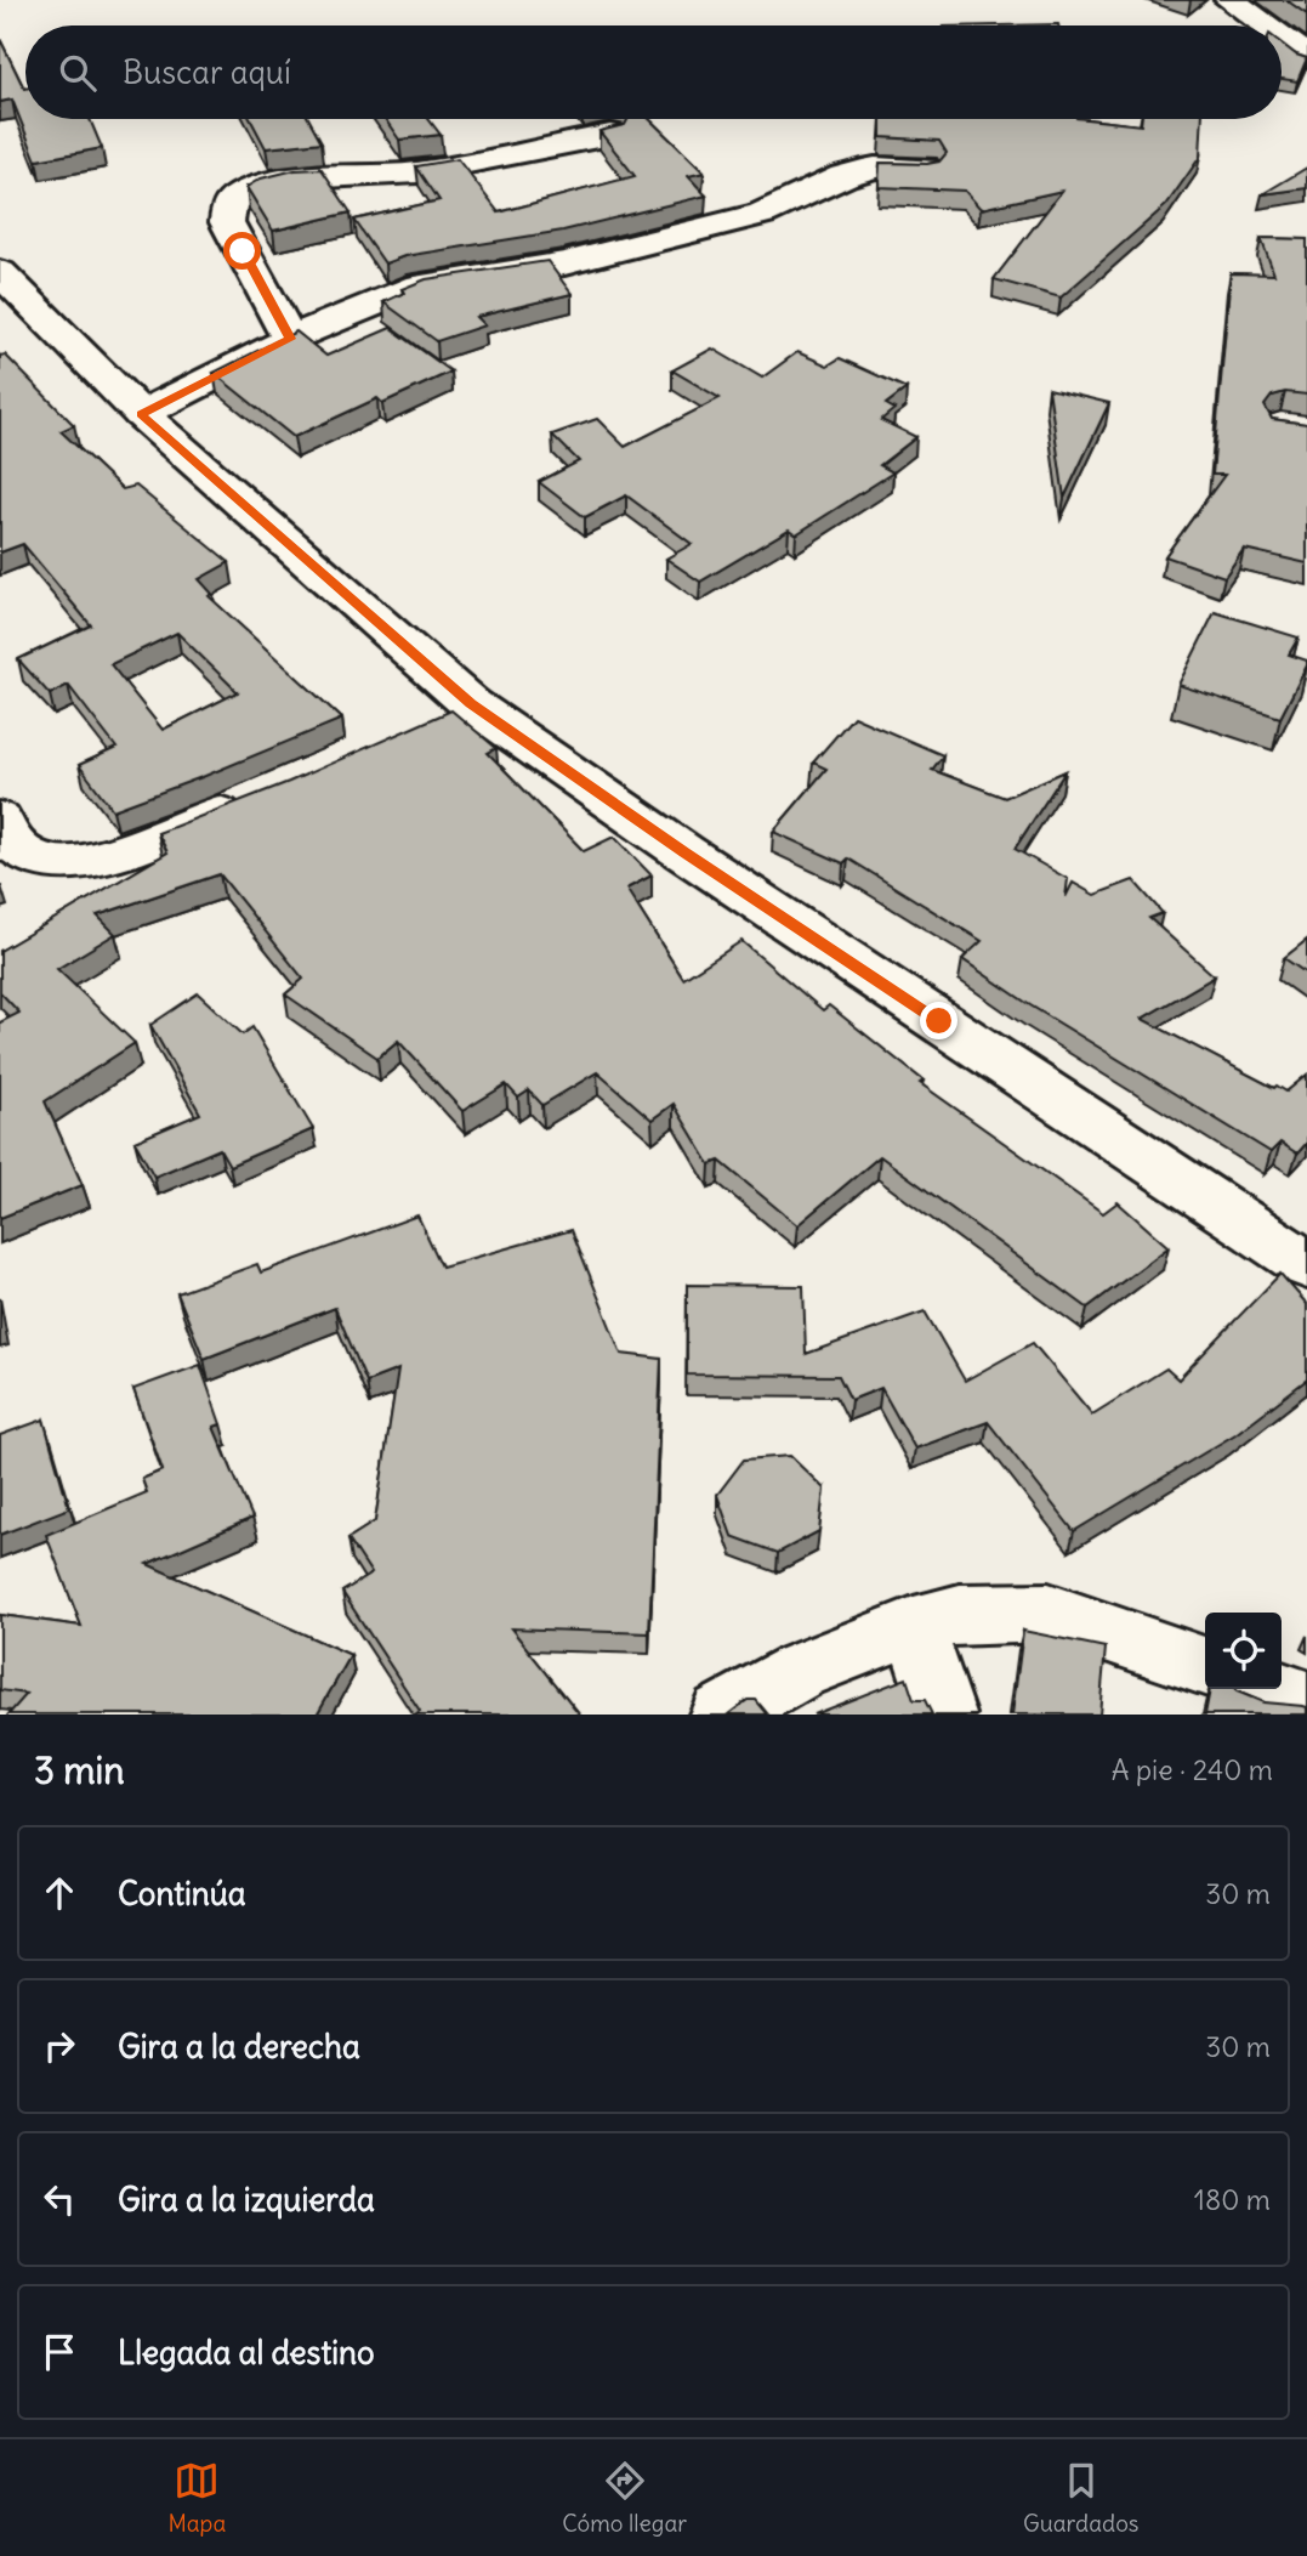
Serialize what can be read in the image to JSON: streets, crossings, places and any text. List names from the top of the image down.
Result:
{
  "page": {
    "search": "Buscar aquí",
    "heading": ["3 min", "A pie · 240 m"],
    "list": [
      ["Continúa", "30 m"],
      ["Gira a la derecha", "30 m"],
      ["Gira a la izquierda", "180 m"],
      "Llegada al destino"
    ],
    "nav": ["Mapa", "Cómo llegar", "Guardados"]
  }
}
